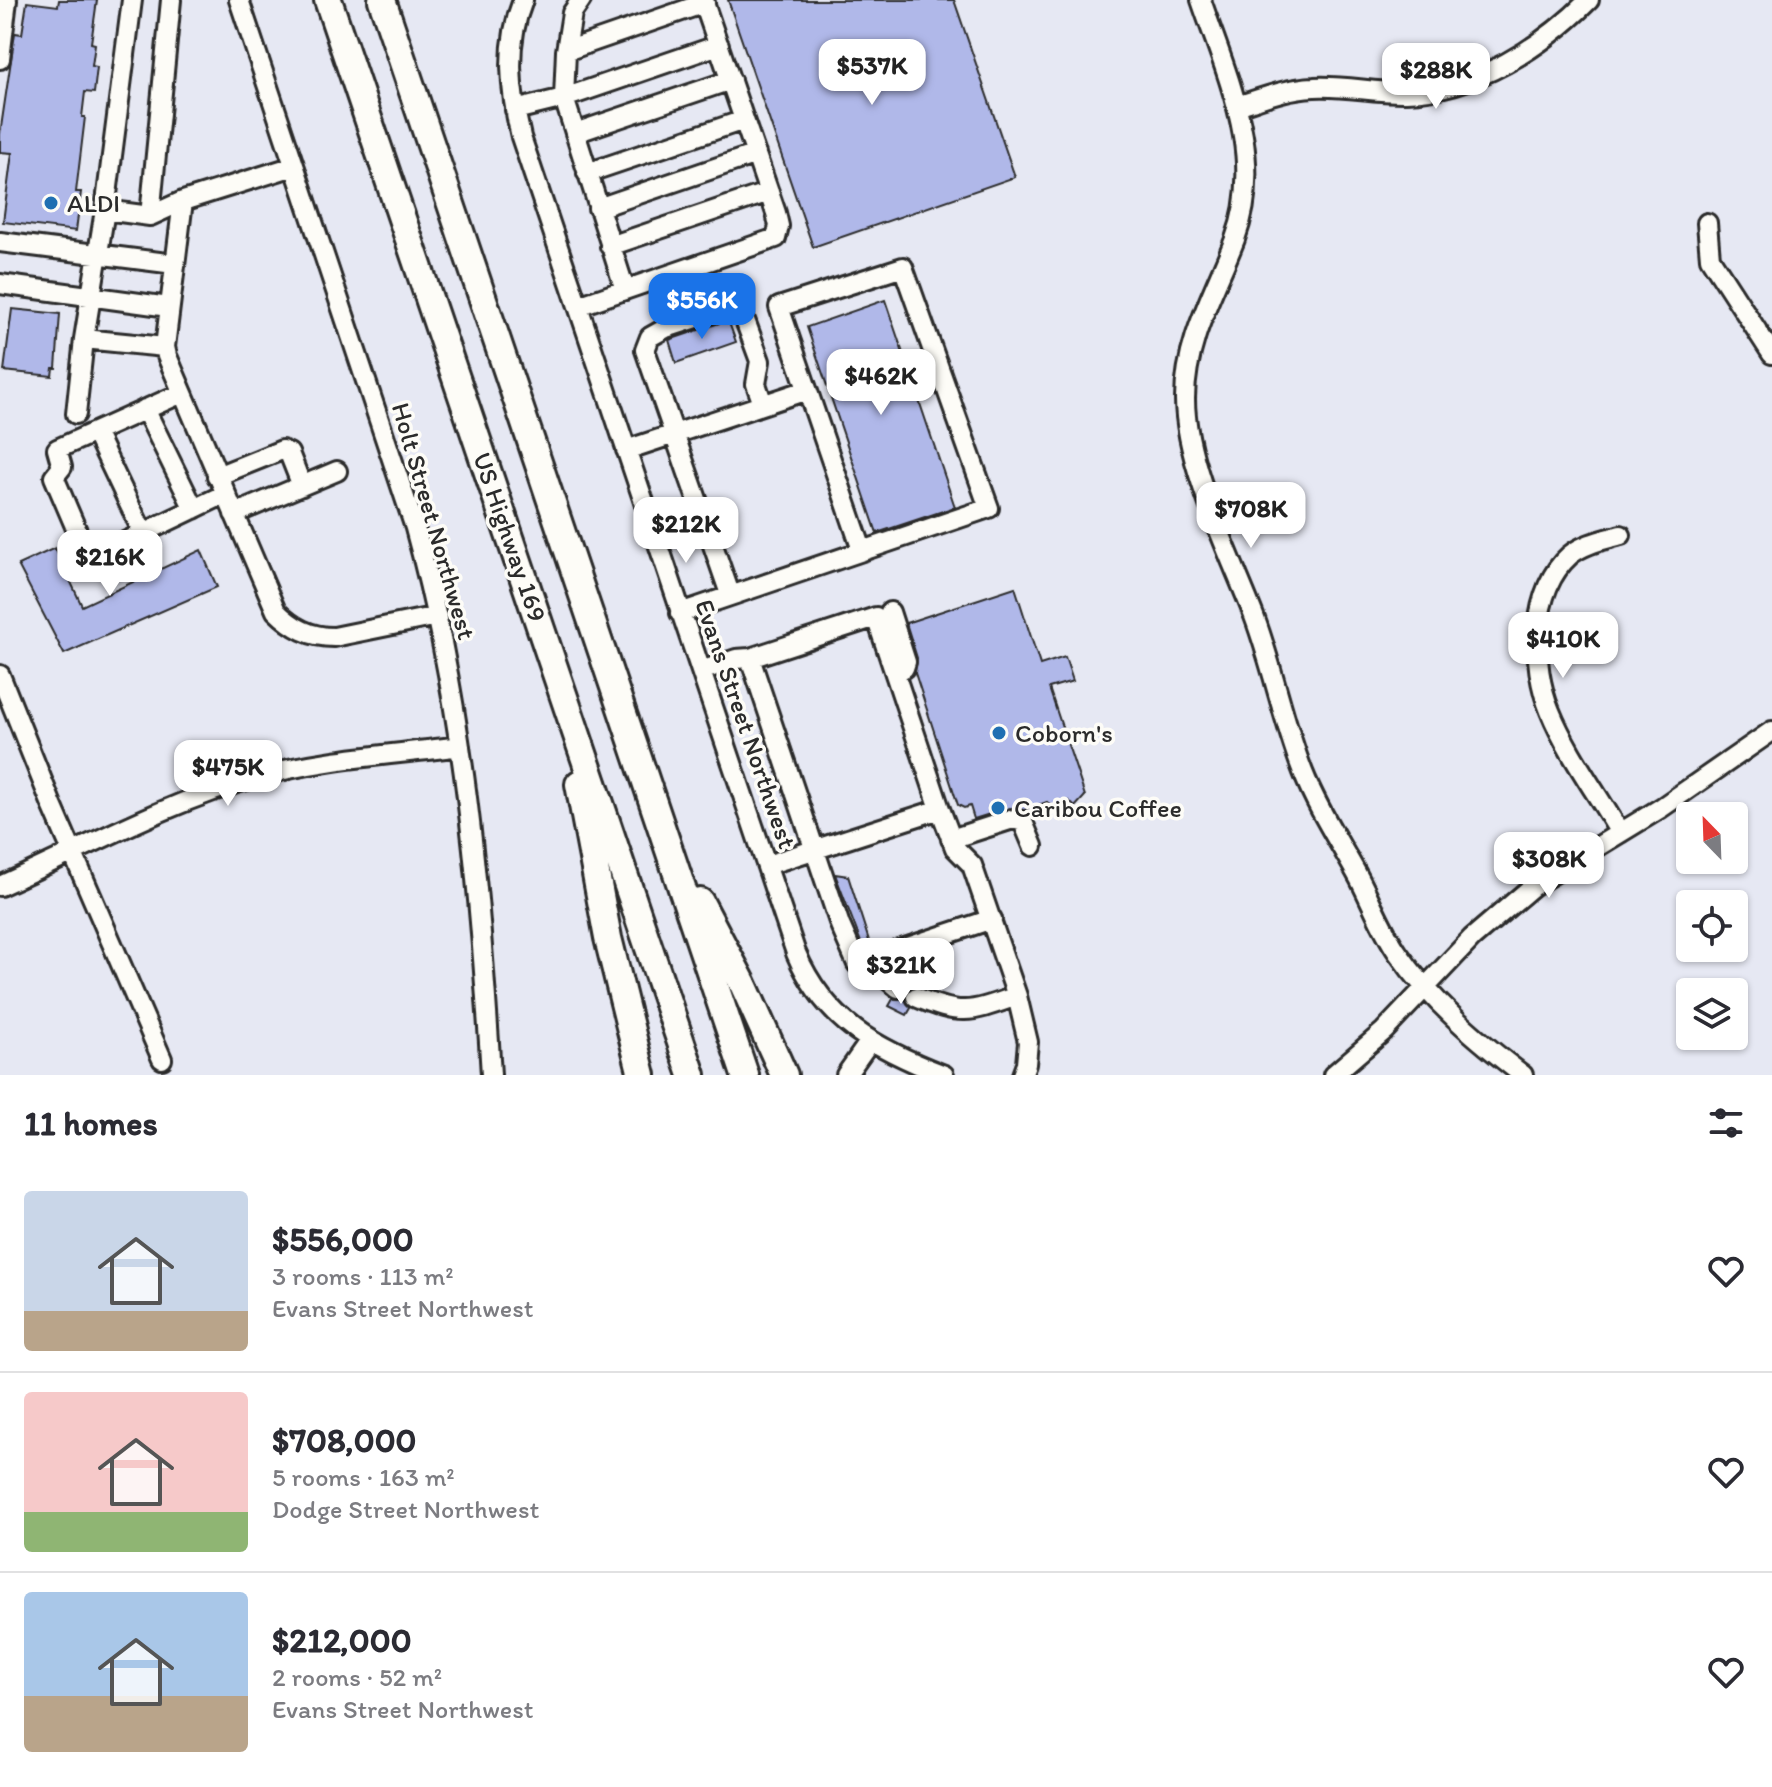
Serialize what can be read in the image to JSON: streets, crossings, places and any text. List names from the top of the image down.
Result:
{
  "streets": {
    "highway": ["US Highway 169"],
    "street": ["Holt Street Northwest", "Evans Street Northwest"]
  },
  "places": ["ALDI", "Coborn's", "Caribou Coffee"],
  "north": "top left",
  "page": {
    "price": [
      "$537K",
      "$288K",
      "$556K",
      "$462K",
      "$708K",
      "$212K",
      "$216K",
      "$410K",
      "$475K",
      "$308K",
      "$321K"
    ],
    "heading": "11 homes",
    "list": [
      {
        "name": "$556,000",
        "note": "3 rooms · 113 m² · Evans Street Northwest"
      },
      {
        "name": "$708,000",
        "note": "5 rooms · 163 m² · Dodge Street Northwest"
      },
      {
        "name": "$212,000",
        "note": "2 rooms · 52 m² · Evans Street Northwest"
      }
    ]
  }
}
